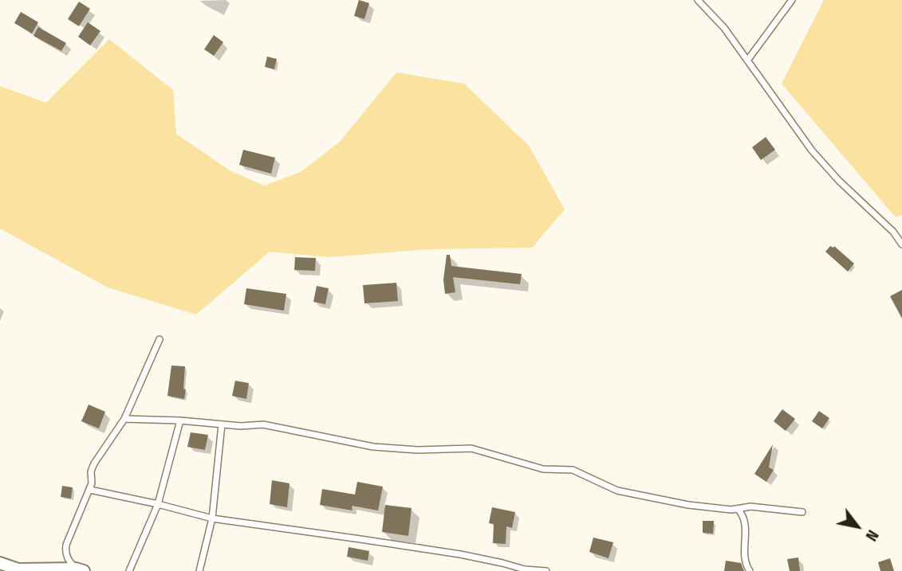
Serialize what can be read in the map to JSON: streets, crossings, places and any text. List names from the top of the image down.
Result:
{
  "north": "bottom right"
}
